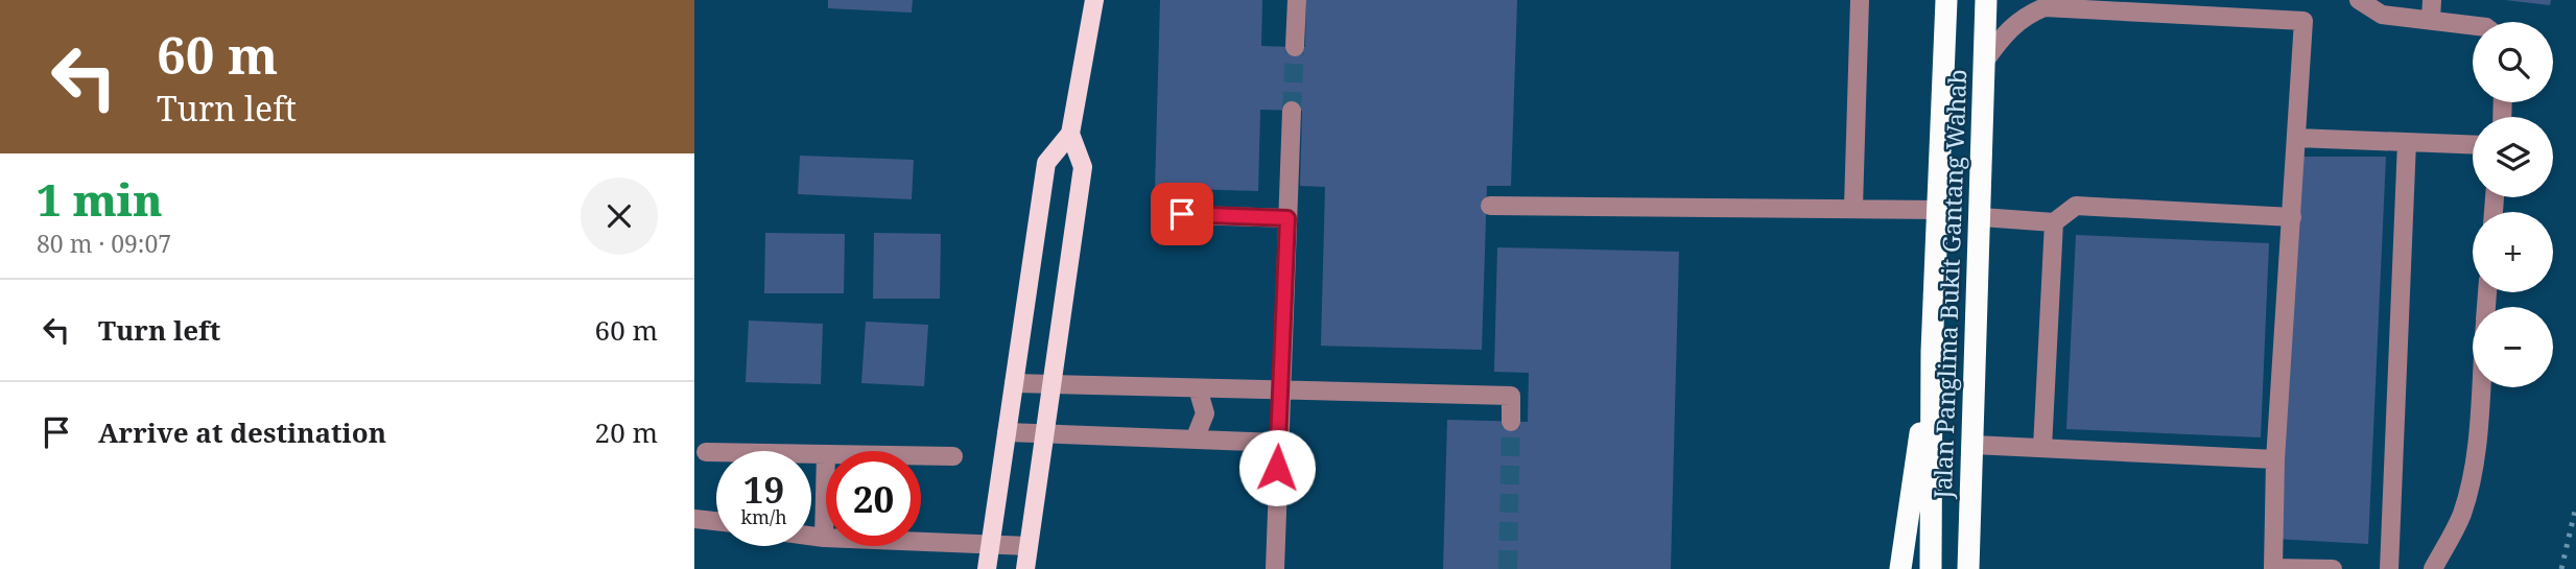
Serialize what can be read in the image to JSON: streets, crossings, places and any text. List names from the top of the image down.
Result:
{
  "streets": {
    "highway": ["Jalan Panglima Bukit Gantang Wahab"]
  },
  "page": {
    "turn": ["60 m", "Turn left"],
    "map_buttons": ["+", "−"],
    "heading": ["1 min", "80 m · 09:07"],
    "list": [
      {
        "name": "Turn left",
        "value": "60 m"
      },
      {
        "name": "Arrive at destination",
        "value": "20 m"
      }
    ],
    "speed": "19 km/h",
    "limit": "20"
  }
}
